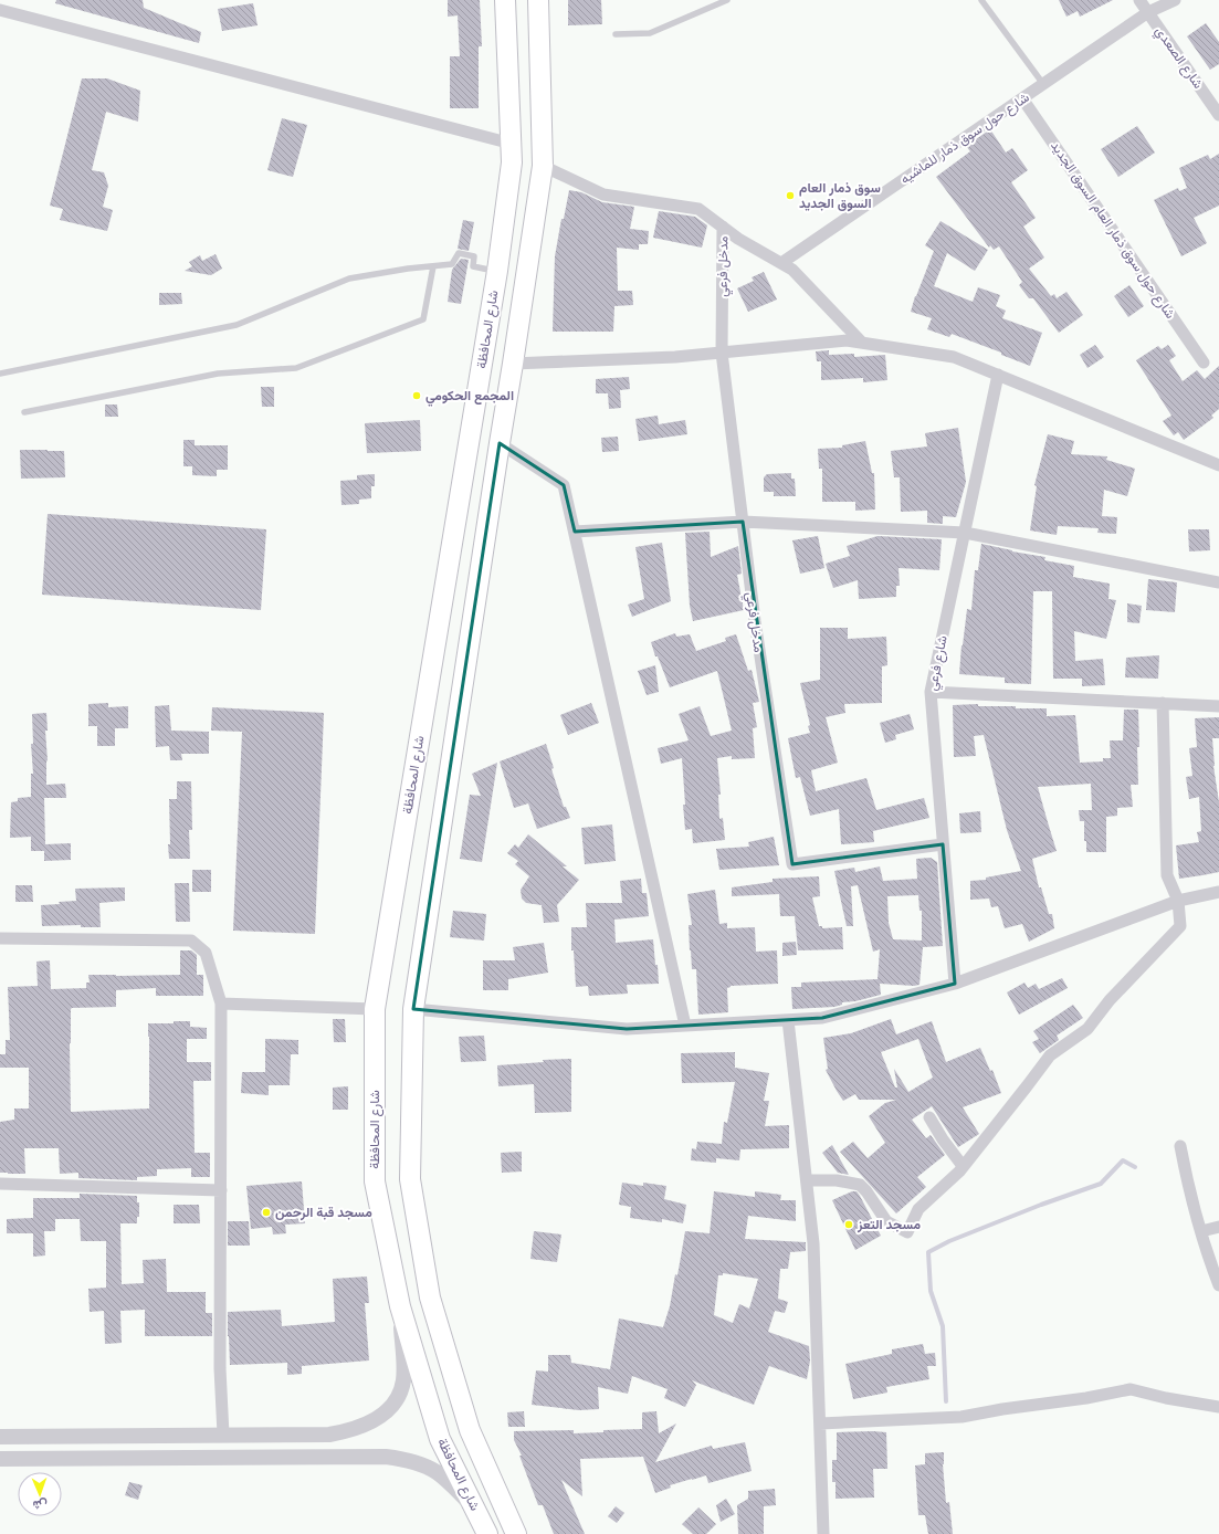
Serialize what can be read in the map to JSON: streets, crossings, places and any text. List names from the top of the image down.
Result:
{
  "streets": {
    "main road": ["شارع المحافظة"],
    "street": [
      "شارع الصعدي",
      "شارع حول سوق ذمار للماشيه",
      "شارع حول سوق ذمار العام السوق الجديد",
      "مدخل فرعي",
      "شارع فرعي"
    ]
  },
  "crossings": [
    ["شارع الصعدي", "شارع حول سوق ذمار للماشيه"],
    ["شارع حول سوق ذمار للماشيه", "شارع حول سوق ذمار العام السوق الجديد"],
    ["مدخل فرعي", "شارع فرعي"]
  ],
  "places": [
    "سوق ذمار العام السوق الجديد",
    "المجمع الحكومي",
    "مسجد قبة الرحمن",
    "مسجد التعز"
  ],
  "north": "bottom"
}
